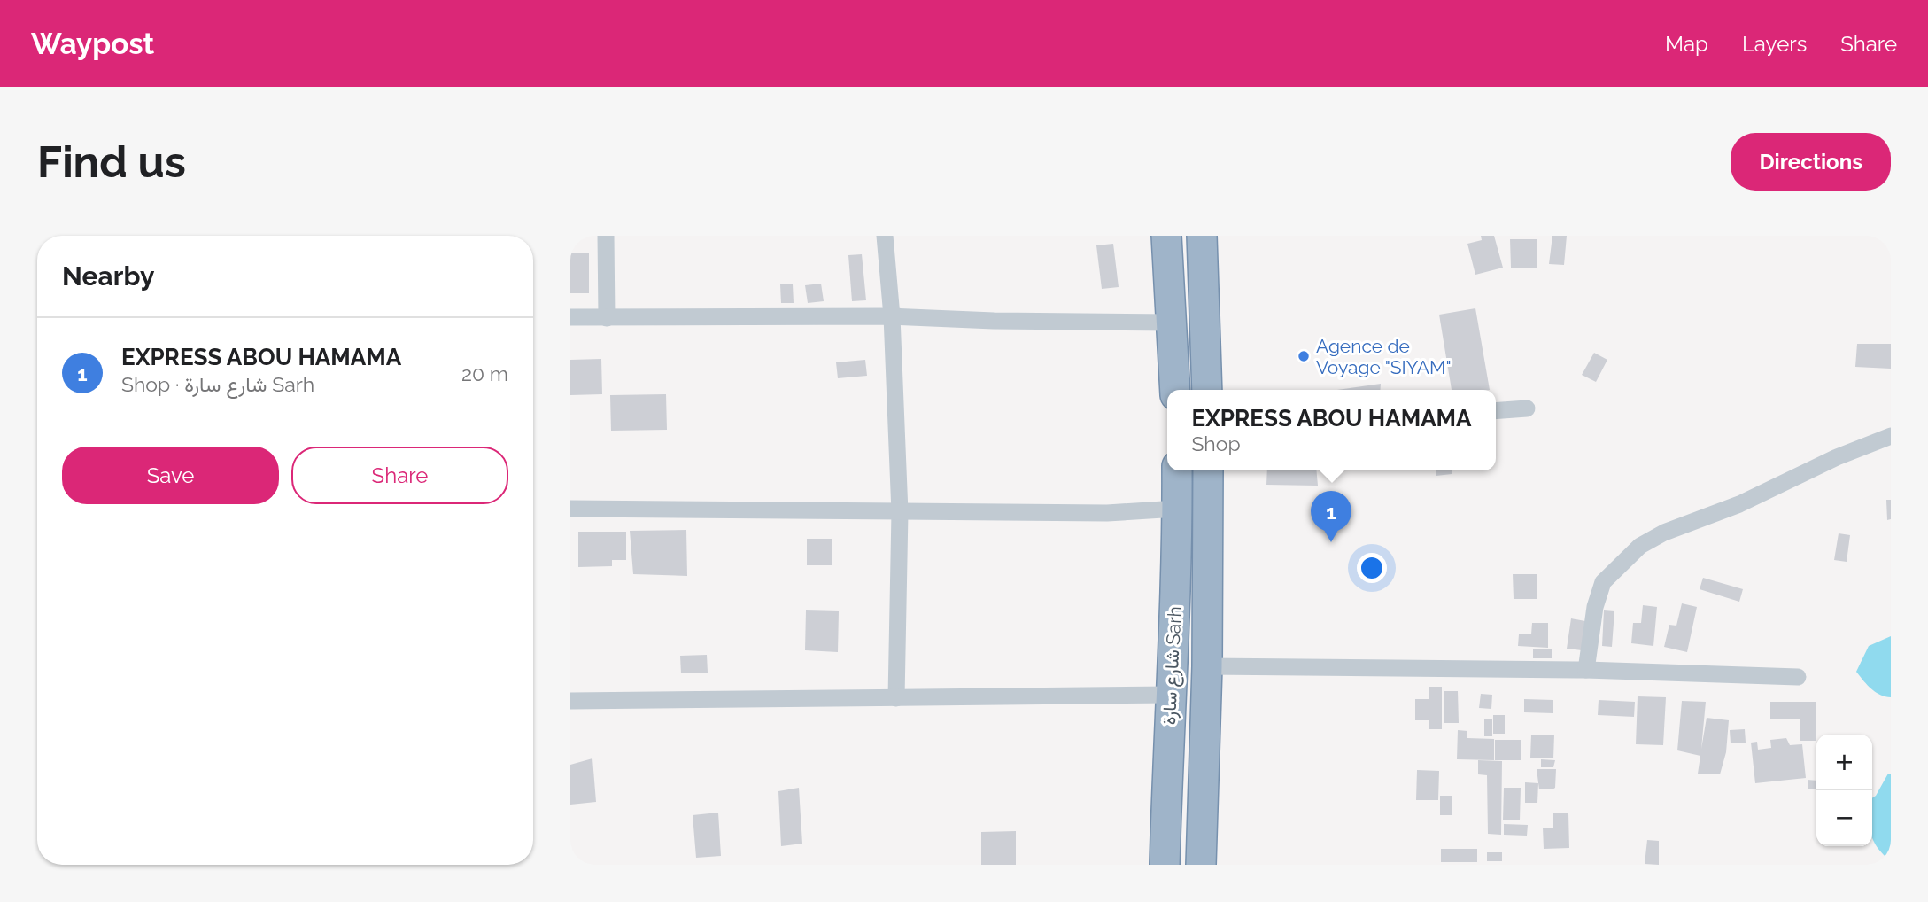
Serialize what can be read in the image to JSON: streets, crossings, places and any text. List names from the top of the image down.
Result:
{
  "streets": {
    "highway": ["شارع سارة Sarh"]
  },
  "places": ["Agence de Voyage \"SIYAM\""],
  "page": {
    "header": "Waypost",
    "nav": ["Map", "Layers", "Share"],
    "buttons": [
      "Directions",
      ["Save", "Share"]
    ],
    "title": "Find us",
    "heading": "Nearby",
    "list": [
      {
        "mark": "1",
        "name": "EXPRESS ABOU HAMAMA",
        "note": "Shop · شارع سارة Sarh",
        "value": "20 m"
      }
    ],
    "popup": ["EXPRESS ABOU HAMAMA", "Shop"],
    "pins": "1",
    "map_buttons": ["+", "−"]
  }
}
